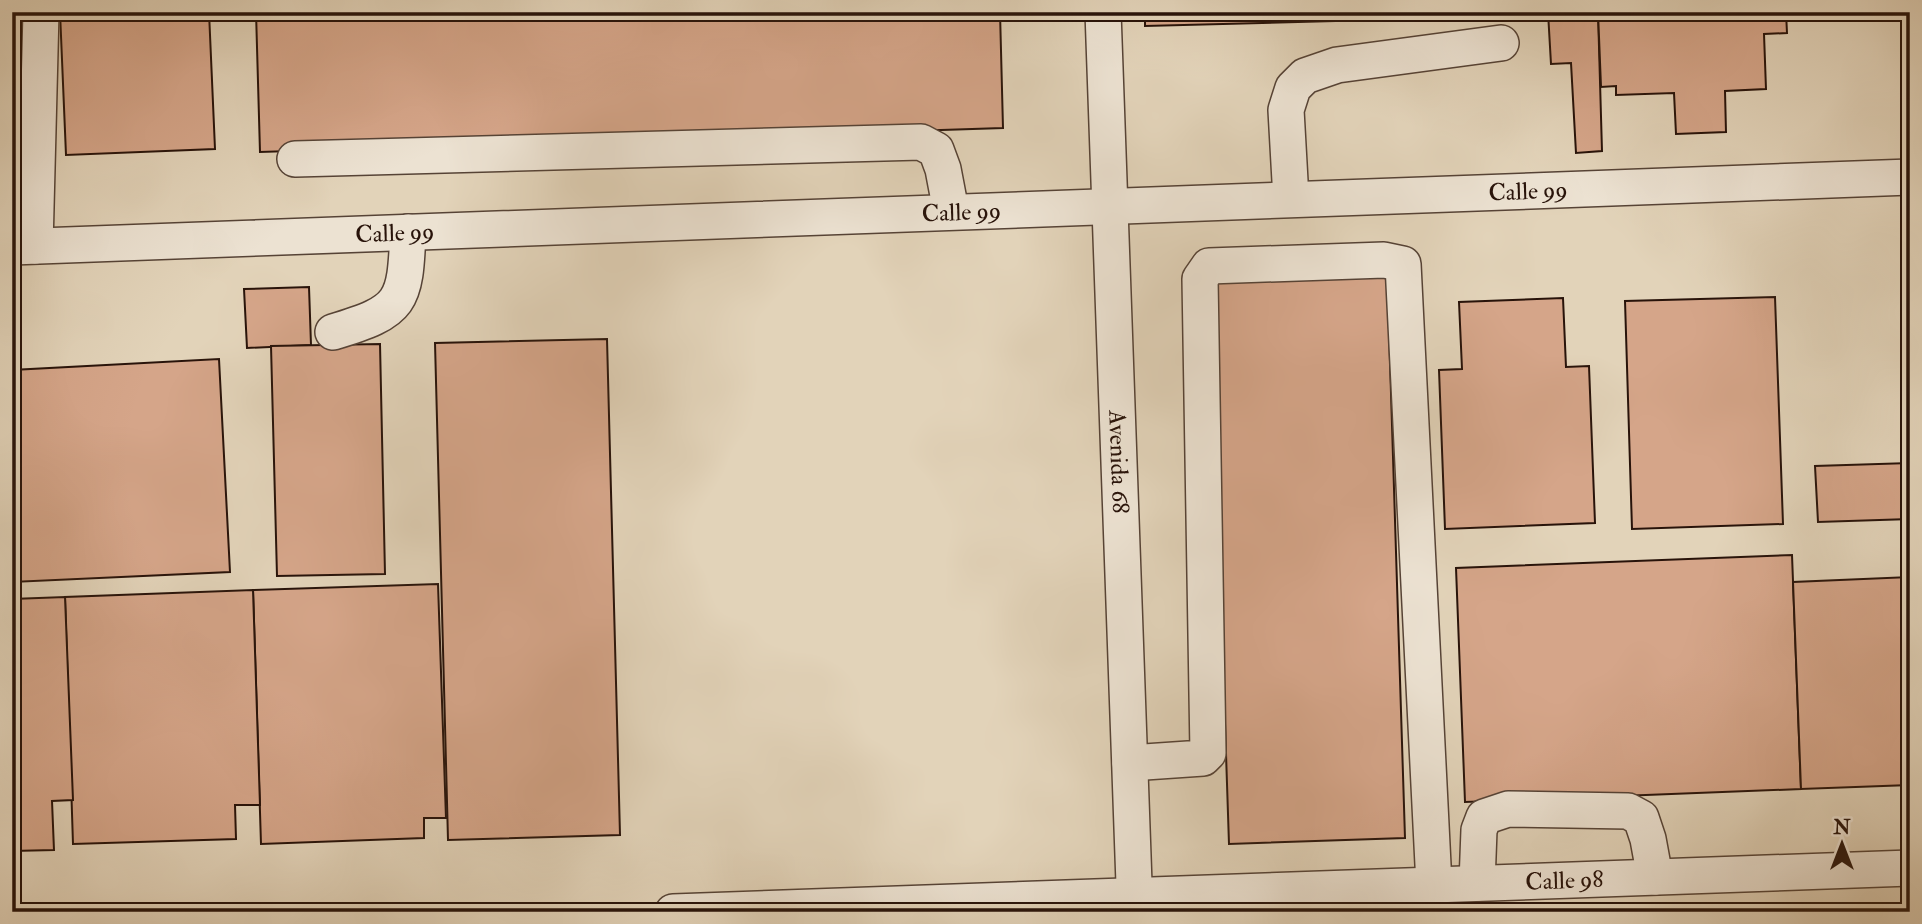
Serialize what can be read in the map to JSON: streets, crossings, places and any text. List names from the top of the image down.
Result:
{
  "streets": {
    "lane": ["Calle 99", "Avenida 68", "Calle 98"]
  },
  "crossings": [
    ["Calle 99", "Avenida 68"],
    ["Avenida 68", "Calle 98"]
  ],
  "north": "top"
}
